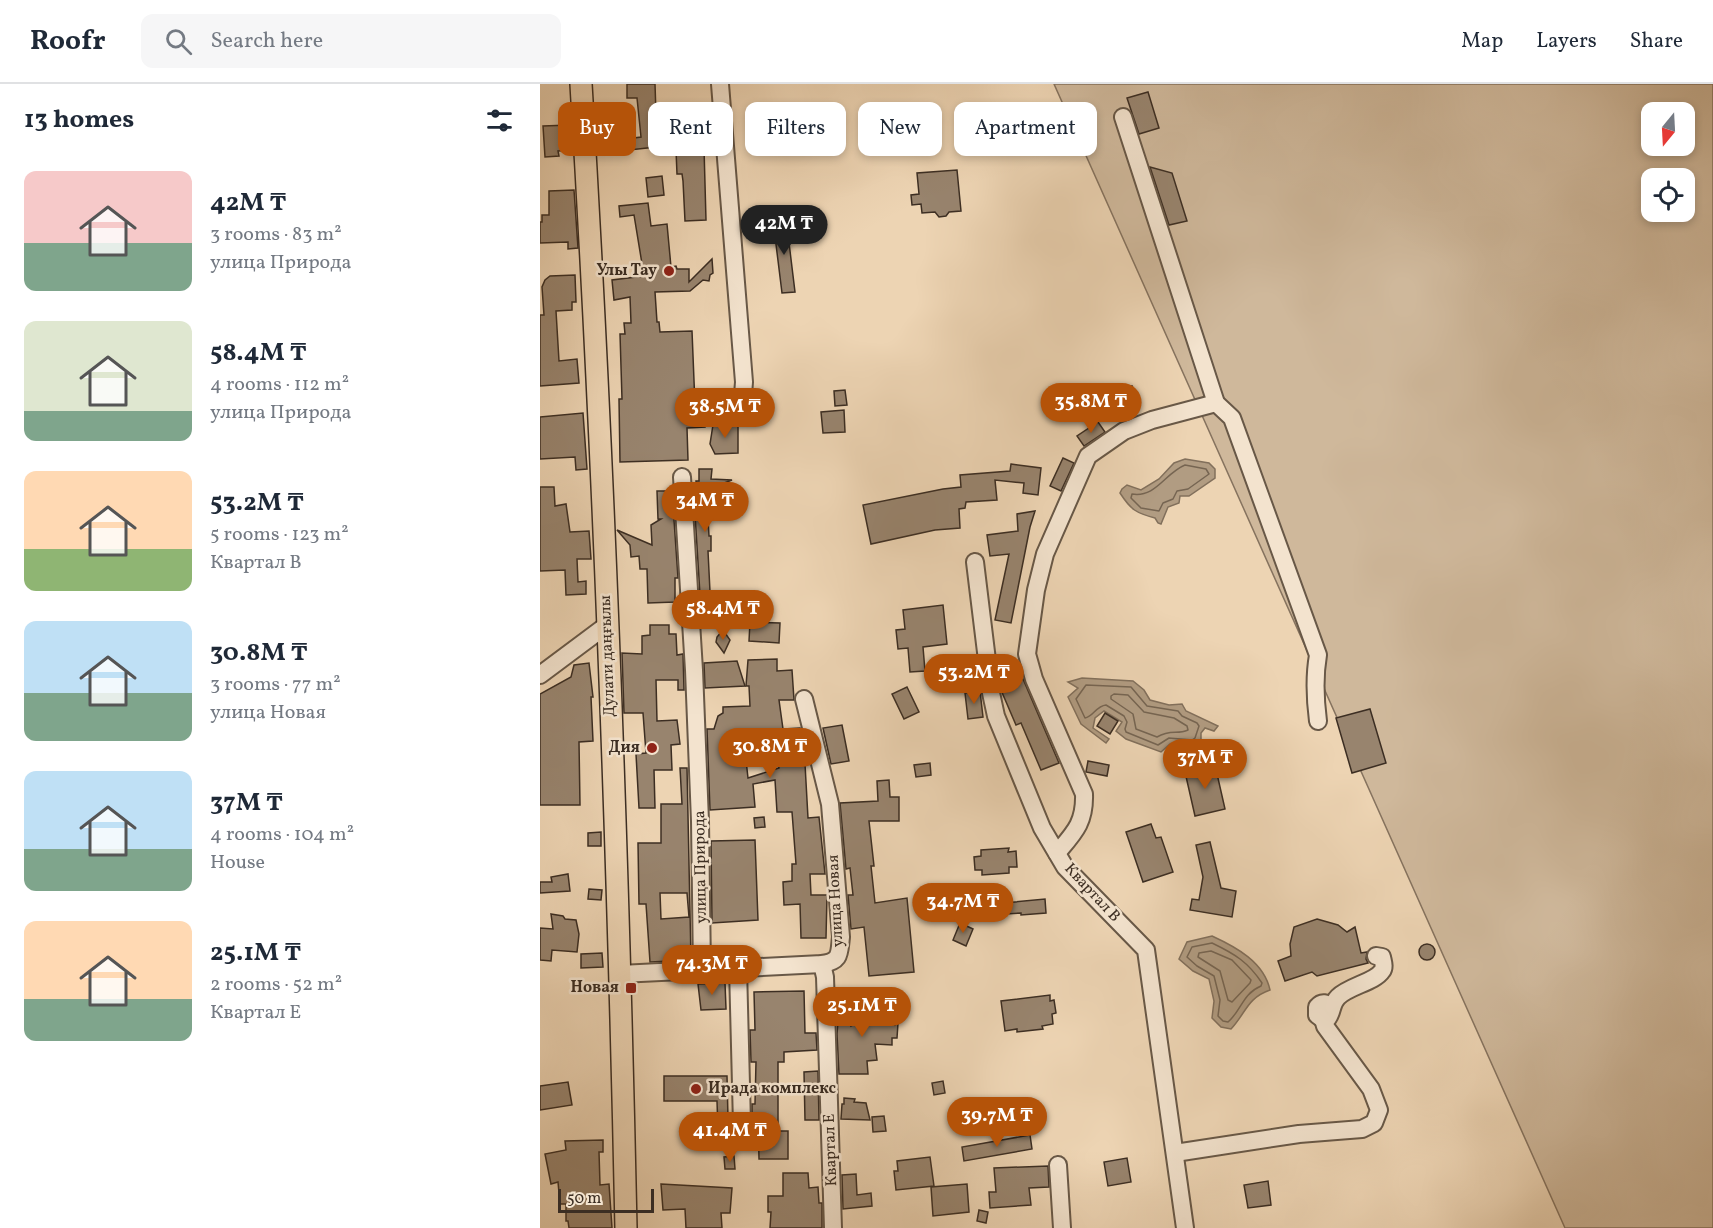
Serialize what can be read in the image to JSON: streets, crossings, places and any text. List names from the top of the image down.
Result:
{
  "streets": {
    "main road": ["Дулати даңғылы"],
    "street": [
      "улица Природа",
      "Квартал В",
      "улица Новая",
      "Квартал Е"
    ]
  },
  "crossings": [
    ["Дулати даңғылы", "улица Новая"],
    ["улица Природа", "улица Новая"],
    ["улица Новая", "Квартал Е"]
  ],
  "places": {
    "other": ["Улы Тау", "Дия", "Ирада комплекс"],
    "transit": ["Новая"]
  },
  "scale_bar": "50 m",
  "north": "bottom",
  "page": {
    "header": "Roofr",
    "search": "Search here",
    "nav": ["Map", "Layers", "Share"],
    "heading": "13 homes",
    "chip": [
      "Buy",
      "Rent",
      "Filters",
      "New",
      "Apartment"
    ],
    "list": [
      {
        "name": "42M ₸",
        "note": "3 rooms · 83 m² · улица Природа"
      },
      {
        "name": "58.4M ₸",
        "note": "4 rooms · 112 m² · улица Природа"
      },
      {
        "name": "53.2M ₸",
        "note": "5 rooms · 123 m² · Квартал В"
      },
      {
        "name": "30.8M ₸",
        "note": "3 rooms · 77 m² · улица Новая"
      },
      {
        "name": "37M ₸",
        "note": "4 rooms · 104 m² · House"
      },
      {
        "name": "25.1M ₸",
        "note": "2 rooms · 52 m² · Квартал Е"
      }
    ],
    "price": [
      "42M ₸",
      "35.8M ₸",
      "38.5M ₸",
      "34M ₸",
      "58.4M ₸",
      "53.2M ₸",
      "30.8M ₸",
      "37M ₸",
      "34.7M ₸",
      "74.3M ₸",
      "25.1M ₸",
      "39.7M ₸",
      "41.4M ₸"
    ],
    "scale": "50 m"
  }
}
